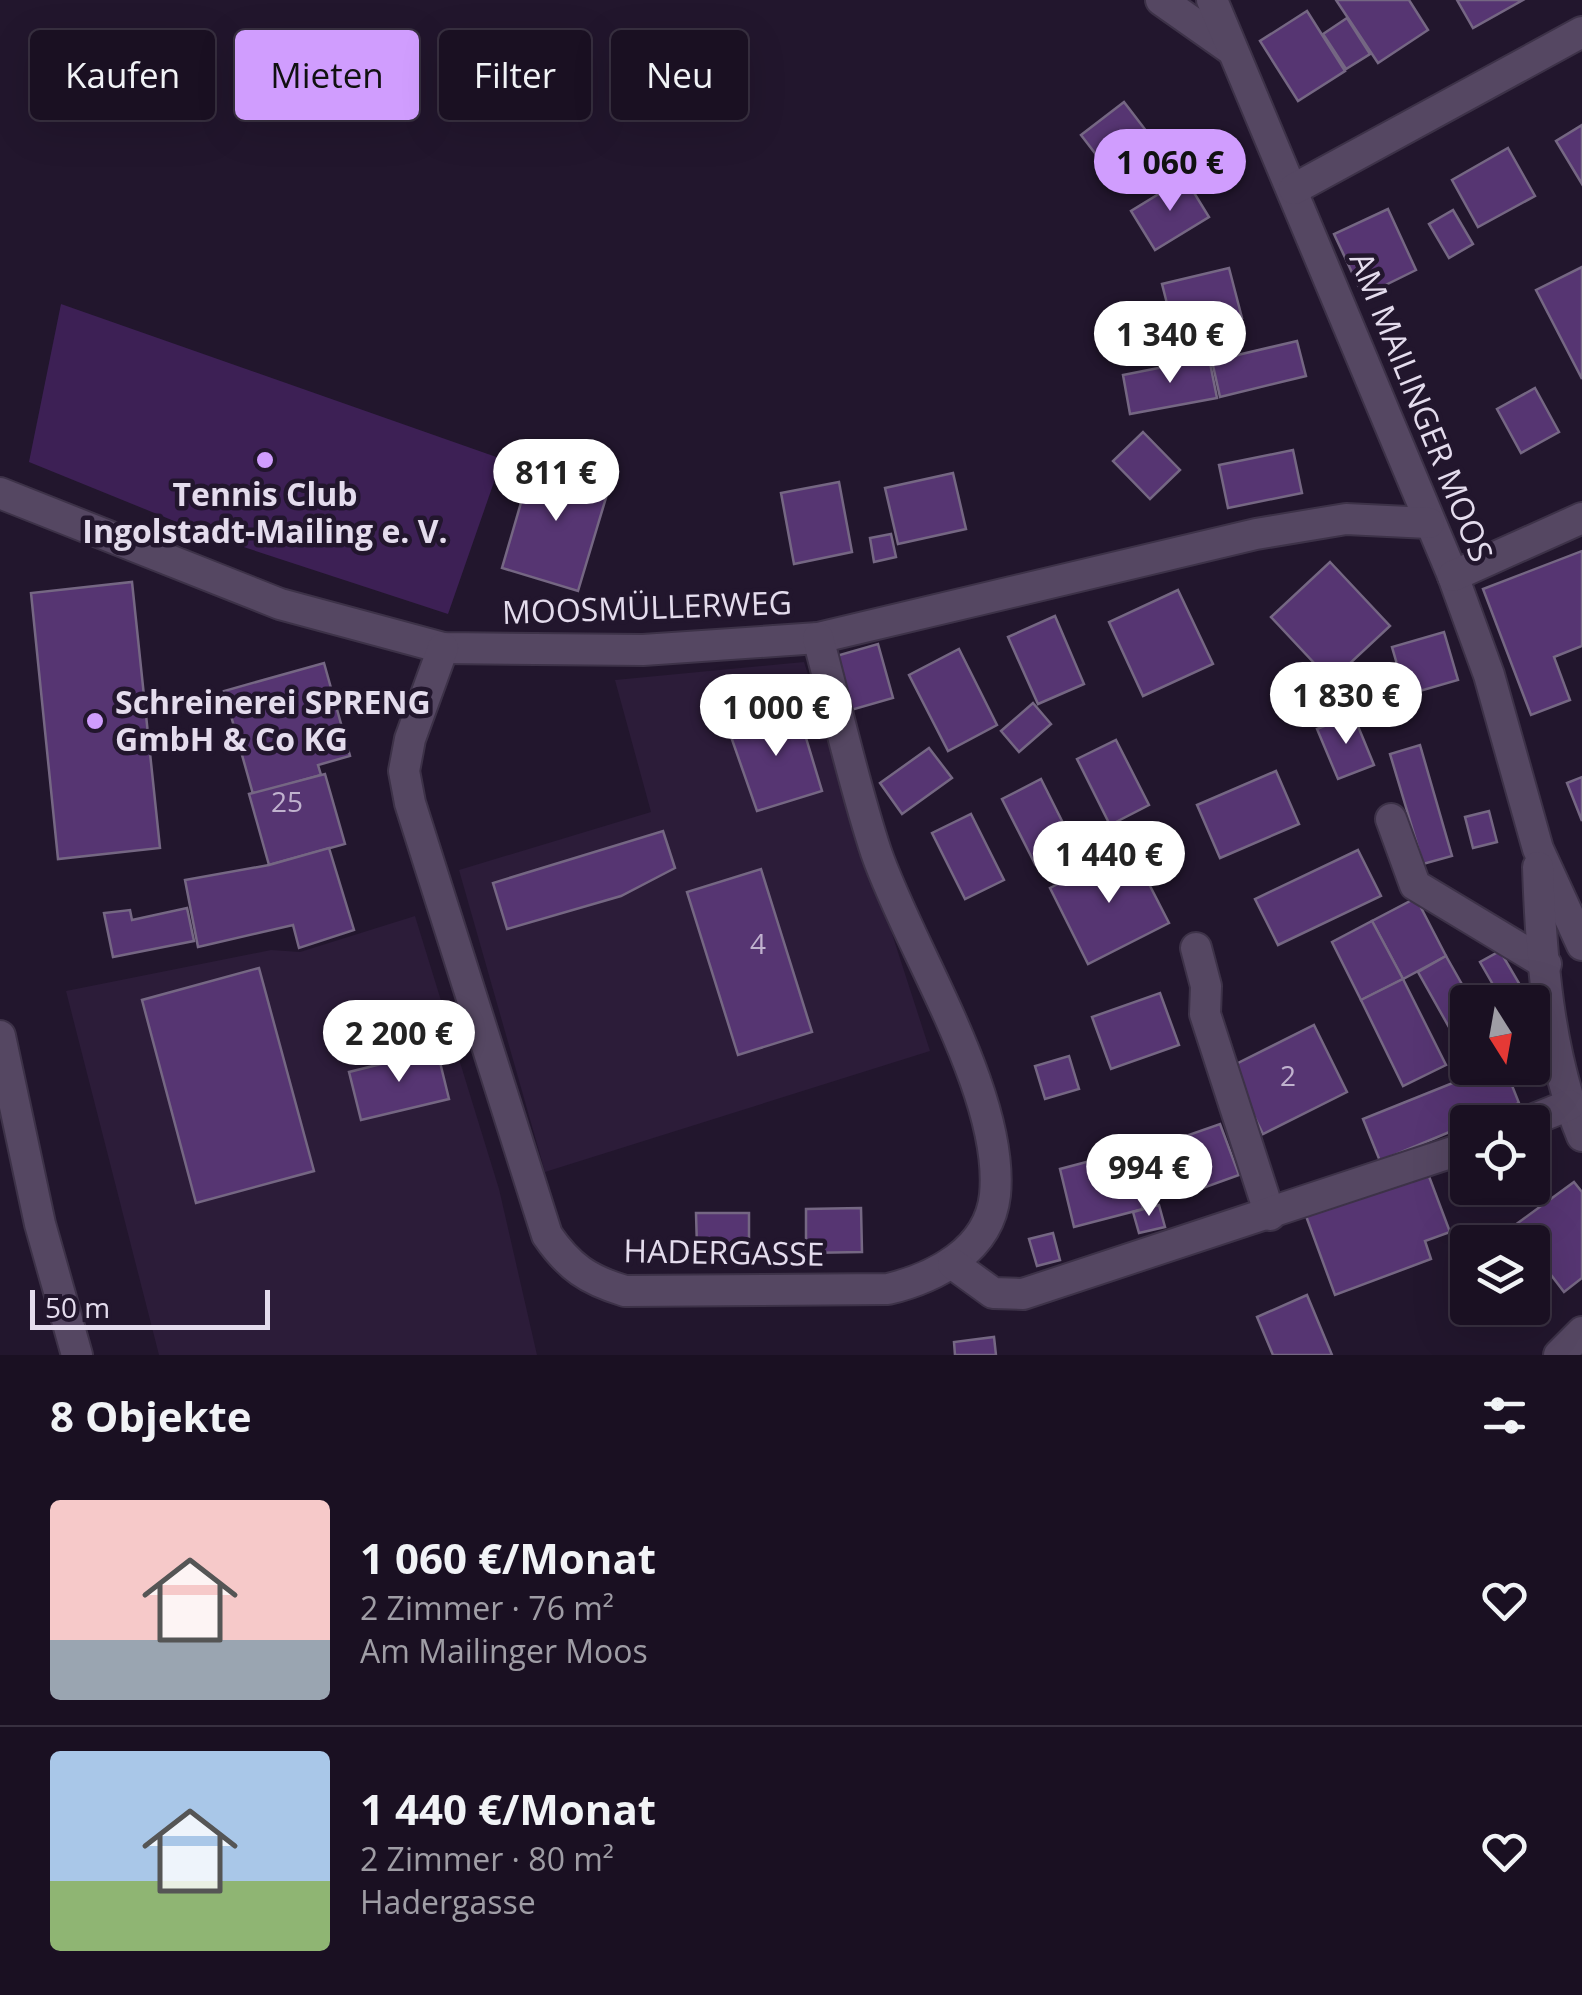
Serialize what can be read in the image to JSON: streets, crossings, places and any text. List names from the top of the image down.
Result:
{
  "streets": {
    "street": ["AM MAILINGER MOOS", "MOOSMÜLLERWEG", "HADERGASSE"]
  },
  "crossings": [
    ["AM MAILINGER MOOS", "MOOSMÜLLERWEG"],
    ["MOOSMÜLLERWEG", "HADERGASSE"]
  ],
  "places": ["Tennis Club Ingolstadt-Mailing e. V.", "Schreinerei SPRENG GmbH & Co KG"],
  "house_numbers": ["25", "4", "2"],
  "scale_bar": "50 m",
  "north": "bottom",
  "page": {
    "chip": [
      "Kaufen",
      "Mieten",
      "Filter",
      "Neu"
    ],
    "price": [
      "1 060 €",
      "1 340 €",
      "811 €",
      "1 830 €",
      "1 000 €",
      "1 440 €",
      "2 200 €",
      "994 €"
    ],
    "scale": "50 m",
    "heading": "8 Objekte",
    "list": [
      {
        "name": "1 060 €/Monat",
        "note": "2 Zimmer · 76 m² · Am Mailinger Moos"
      },
      {
        "name": "1 440 €/Monat",
        "note": "2 Zimmer · 80 m² · Hadergasse"
      }
    ]
  }
}
